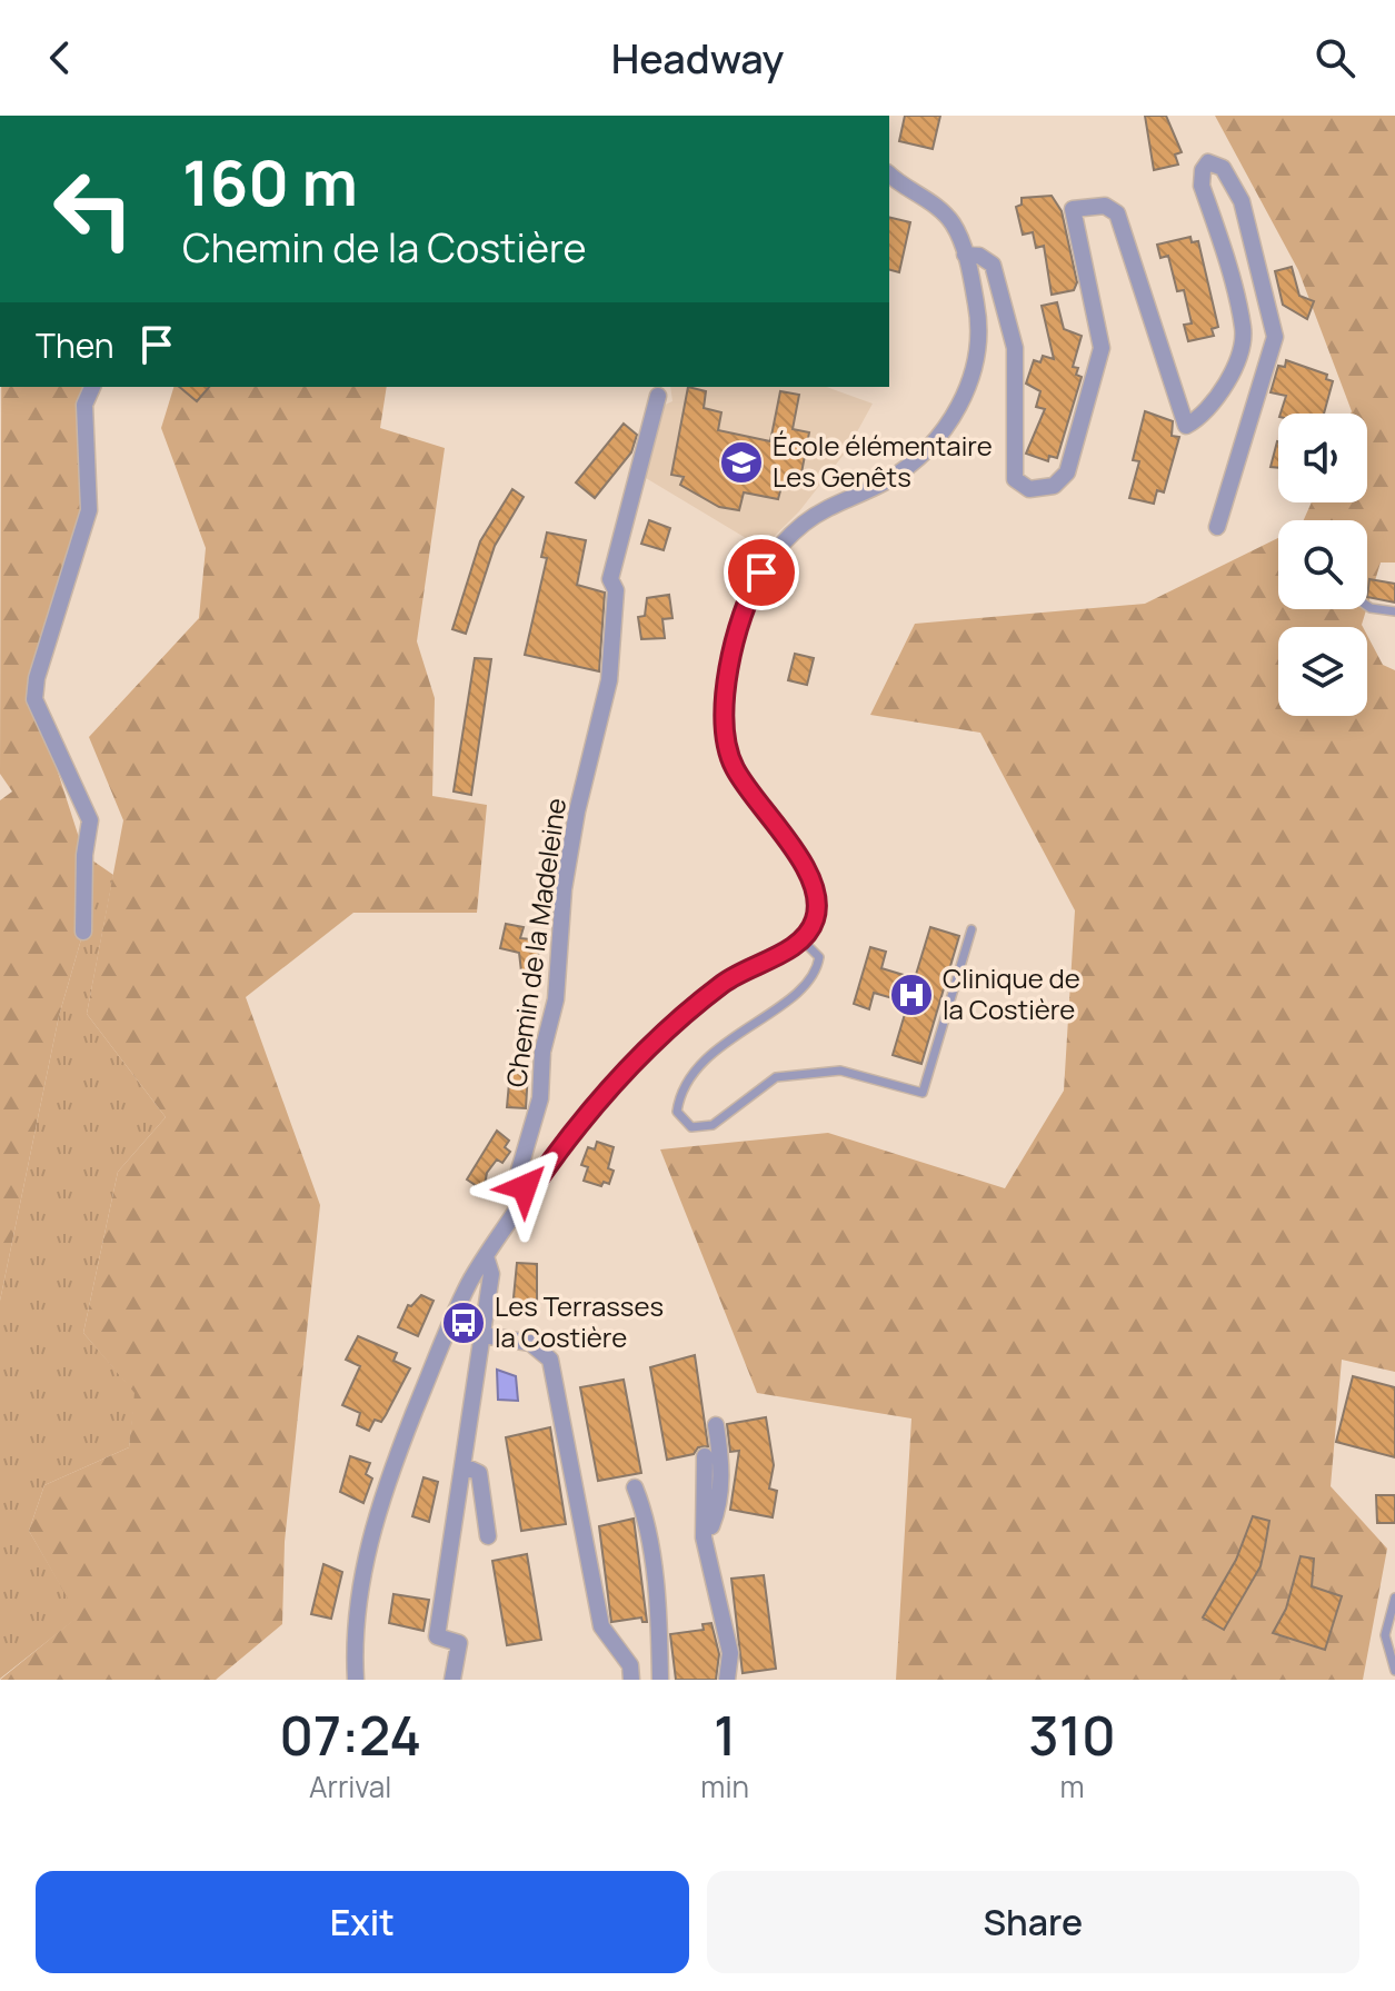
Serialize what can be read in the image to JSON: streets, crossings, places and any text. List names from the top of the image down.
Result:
{
  "streets": {
    "street": ["Chemin de la Madeleine"]
  },
  "places": {
    "school or university": ["École élémentaire Les Genêts"],
    "hospital": ["Clinique de la Costière"],
    "bus stop": ["Les Terrasses la Costière"]
  },
  "page": {
    "header": "Headway",
    "turn": ["160 m", "Chemin de la Costière"],
    "then": "Then",
    "eta": [
      "07:24",
      "Arrival",
      "1",
      "min",
      "310",
      "m"
    ],
    "buttons": ["Exit", "Share"]
  }
}
